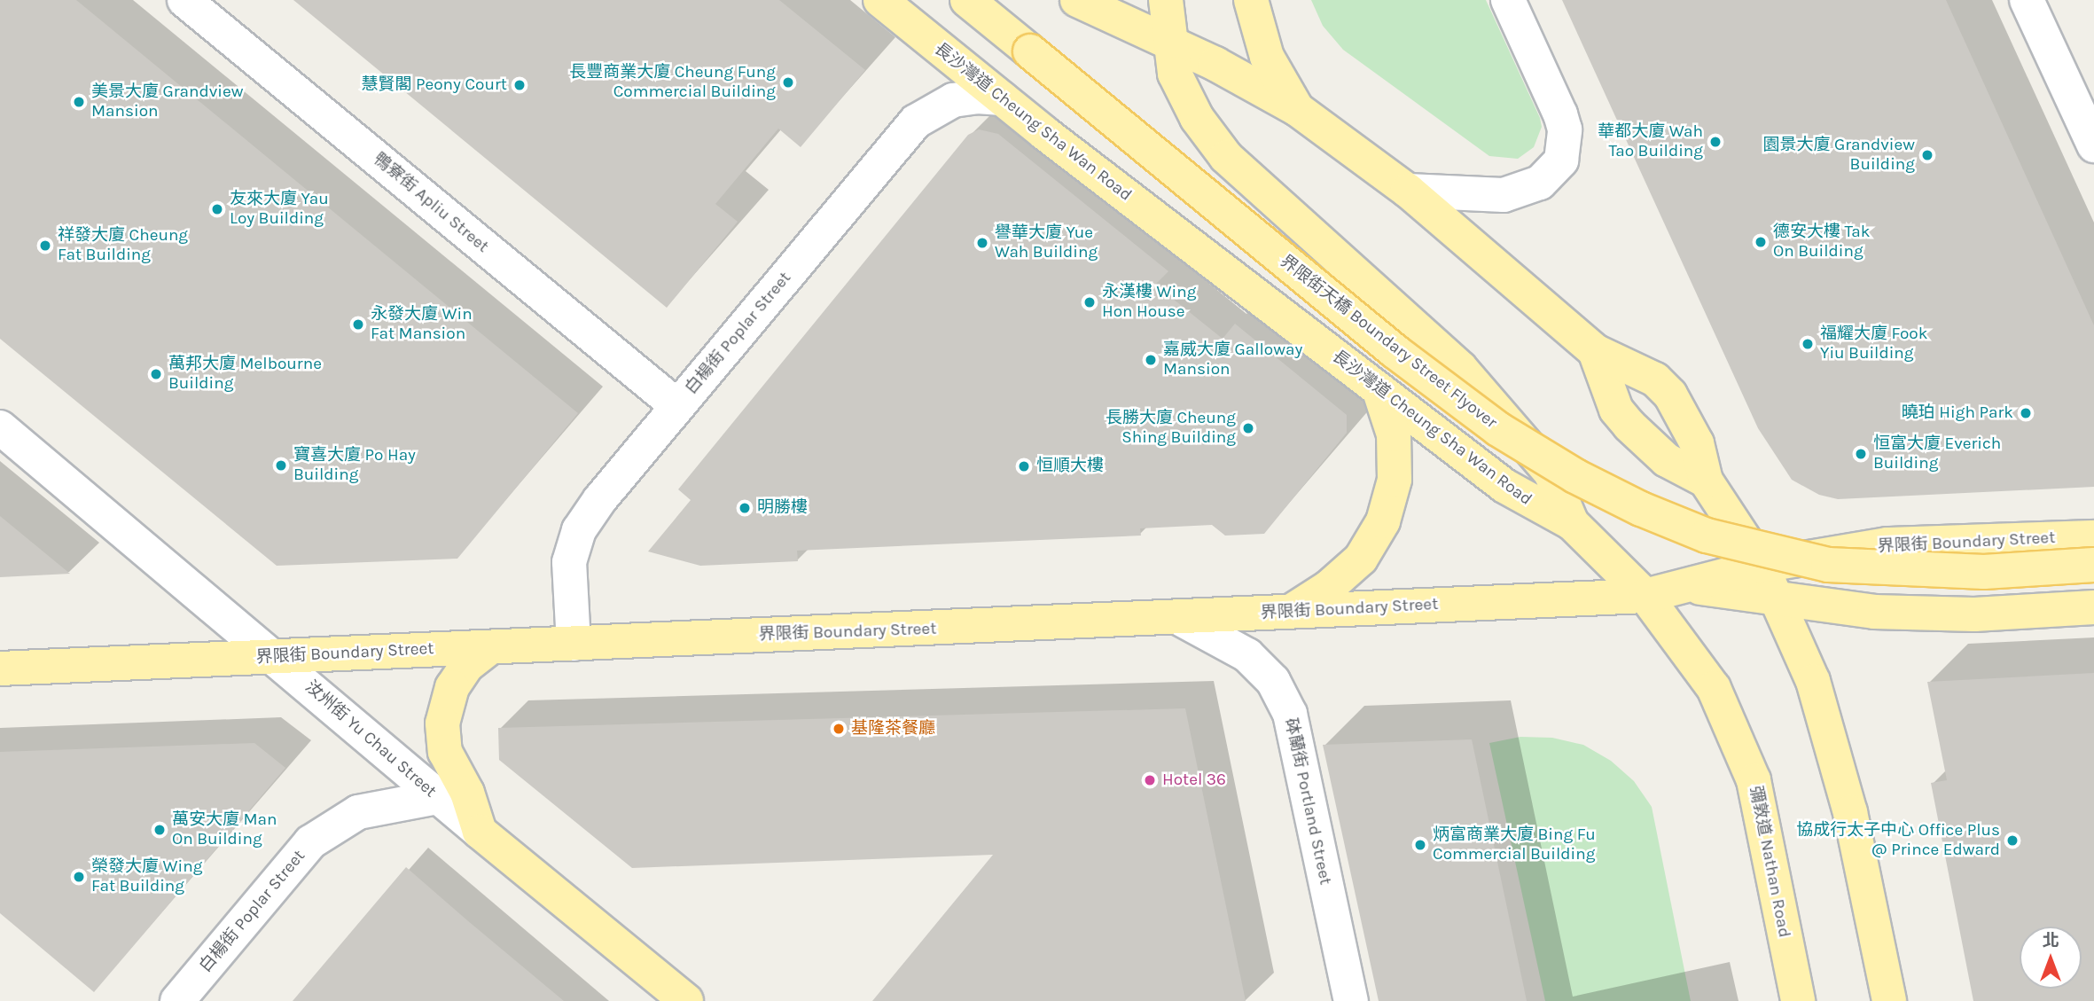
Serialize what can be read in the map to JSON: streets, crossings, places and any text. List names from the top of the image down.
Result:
{
  "streets": {
    "main road": [
      "長沙灣道 Cheung Sha Wan Road",
      "界限街天橋 Boundary Street Flyover",
      "界限街 Boundary Street",
      "汝州街 Yu Chau Street",
      "彌敦道 Nathan Road"
    ],
    "street": ["鴨寮街 Apliu Street", "白楊街 Poplar Street", "砵蘭街 Portland Street"]
  },
  "crossings": [
    ["長沙灣道 Cheung Sha Wan Road", "白楊街 Poplar Street"],
    ["長沙灣道 Cheung Sha Wan Road", "彌敦道 Nathan Road"],
    ["鴨寮街 Apliu Street", "白楊街 Poplar Street"],
    ["白楊街 Poplar Street", "界限街 Boundary Street"],
    ["白楊街 Poplar Street", "汝州街 Yu Chau Street"],
    ["界限街 Boundary Street", "汝州街 Yu Chau Street"],
    ["界限街 Boundary Street", "砵蘭街 Portland Street"],
    ["界限街 Boundary Street", "彌敦道 Nathan Road"]
  ],
  "places": [
    "長豐商業大廈 Cheung Fung Commercial Building",
    "慧賢閣 Peony Court",
    "美景大廈 Grandview Mansion",
    "華都大廈 Wah Tao Building",
    "園景大廈 Grandview Building",
    "友來大廈 Yau Loy Building",
    "德安大樓 Tak On Building",
    "譽華大廈 Yue Wah Building",
    "祥發大廈 Cheung Fat Building",
    "永漢樓 Wing Hon House",
    "永發大廈 Win Fat Mansion",
    "福耀大廈 Fook Yiu Building",
    "嘉威大廈 Galloway Mansion",
    "萬邦大廈 Melbourne Building",
    "曉珀 High Park",
    "長勝大廈 Cheung Shing Building",
    "恒富大廈 Everich Building",
    "寶喜大廈 Po Hay Building",
    "恒順大樓",
    "明勝樓",
    "基隆茶餐廳",
    "Hotel 36",
    "萬安大廈 Man On Building",
    "協成行太子中心 Office Plus @ Prince Edward",
    "炳富商業大廈 Bing Fu Commercial Building",
    "榮發大廈 Wing Fat Building"
  ],
  "north": "top"
}
